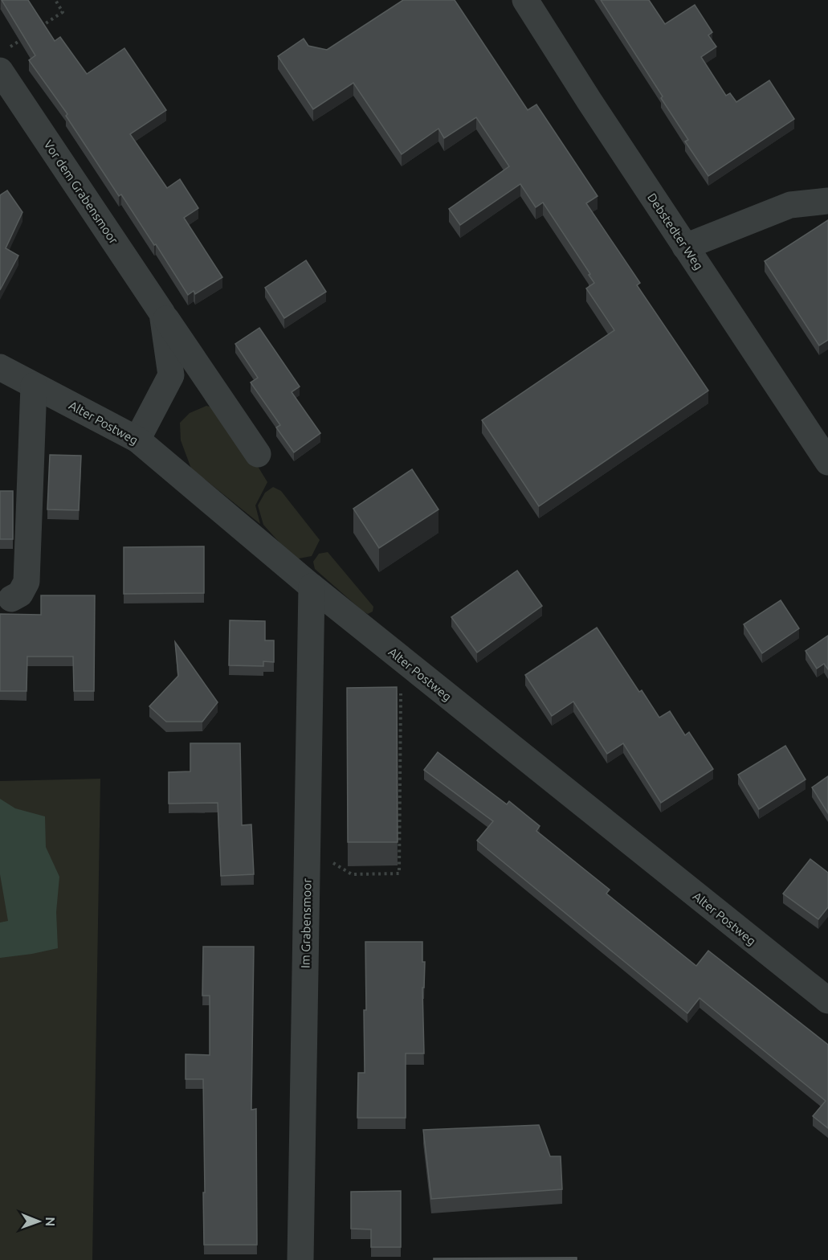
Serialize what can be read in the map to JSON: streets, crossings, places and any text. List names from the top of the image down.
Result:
{
  "streets": {
    "street": [
      "Vor dem Grabensmoor",
      "Debstedter Weg",
      "Alter Postweg",
      "Im Grabensmoor"
    ]
  },
  "crossings": [
    ["Vor dem Grabensmoor", "Alter Postweg"],
    ["Alter Postweg", "Im Grabensmoor"]
  ],
  "north": "right"
}
